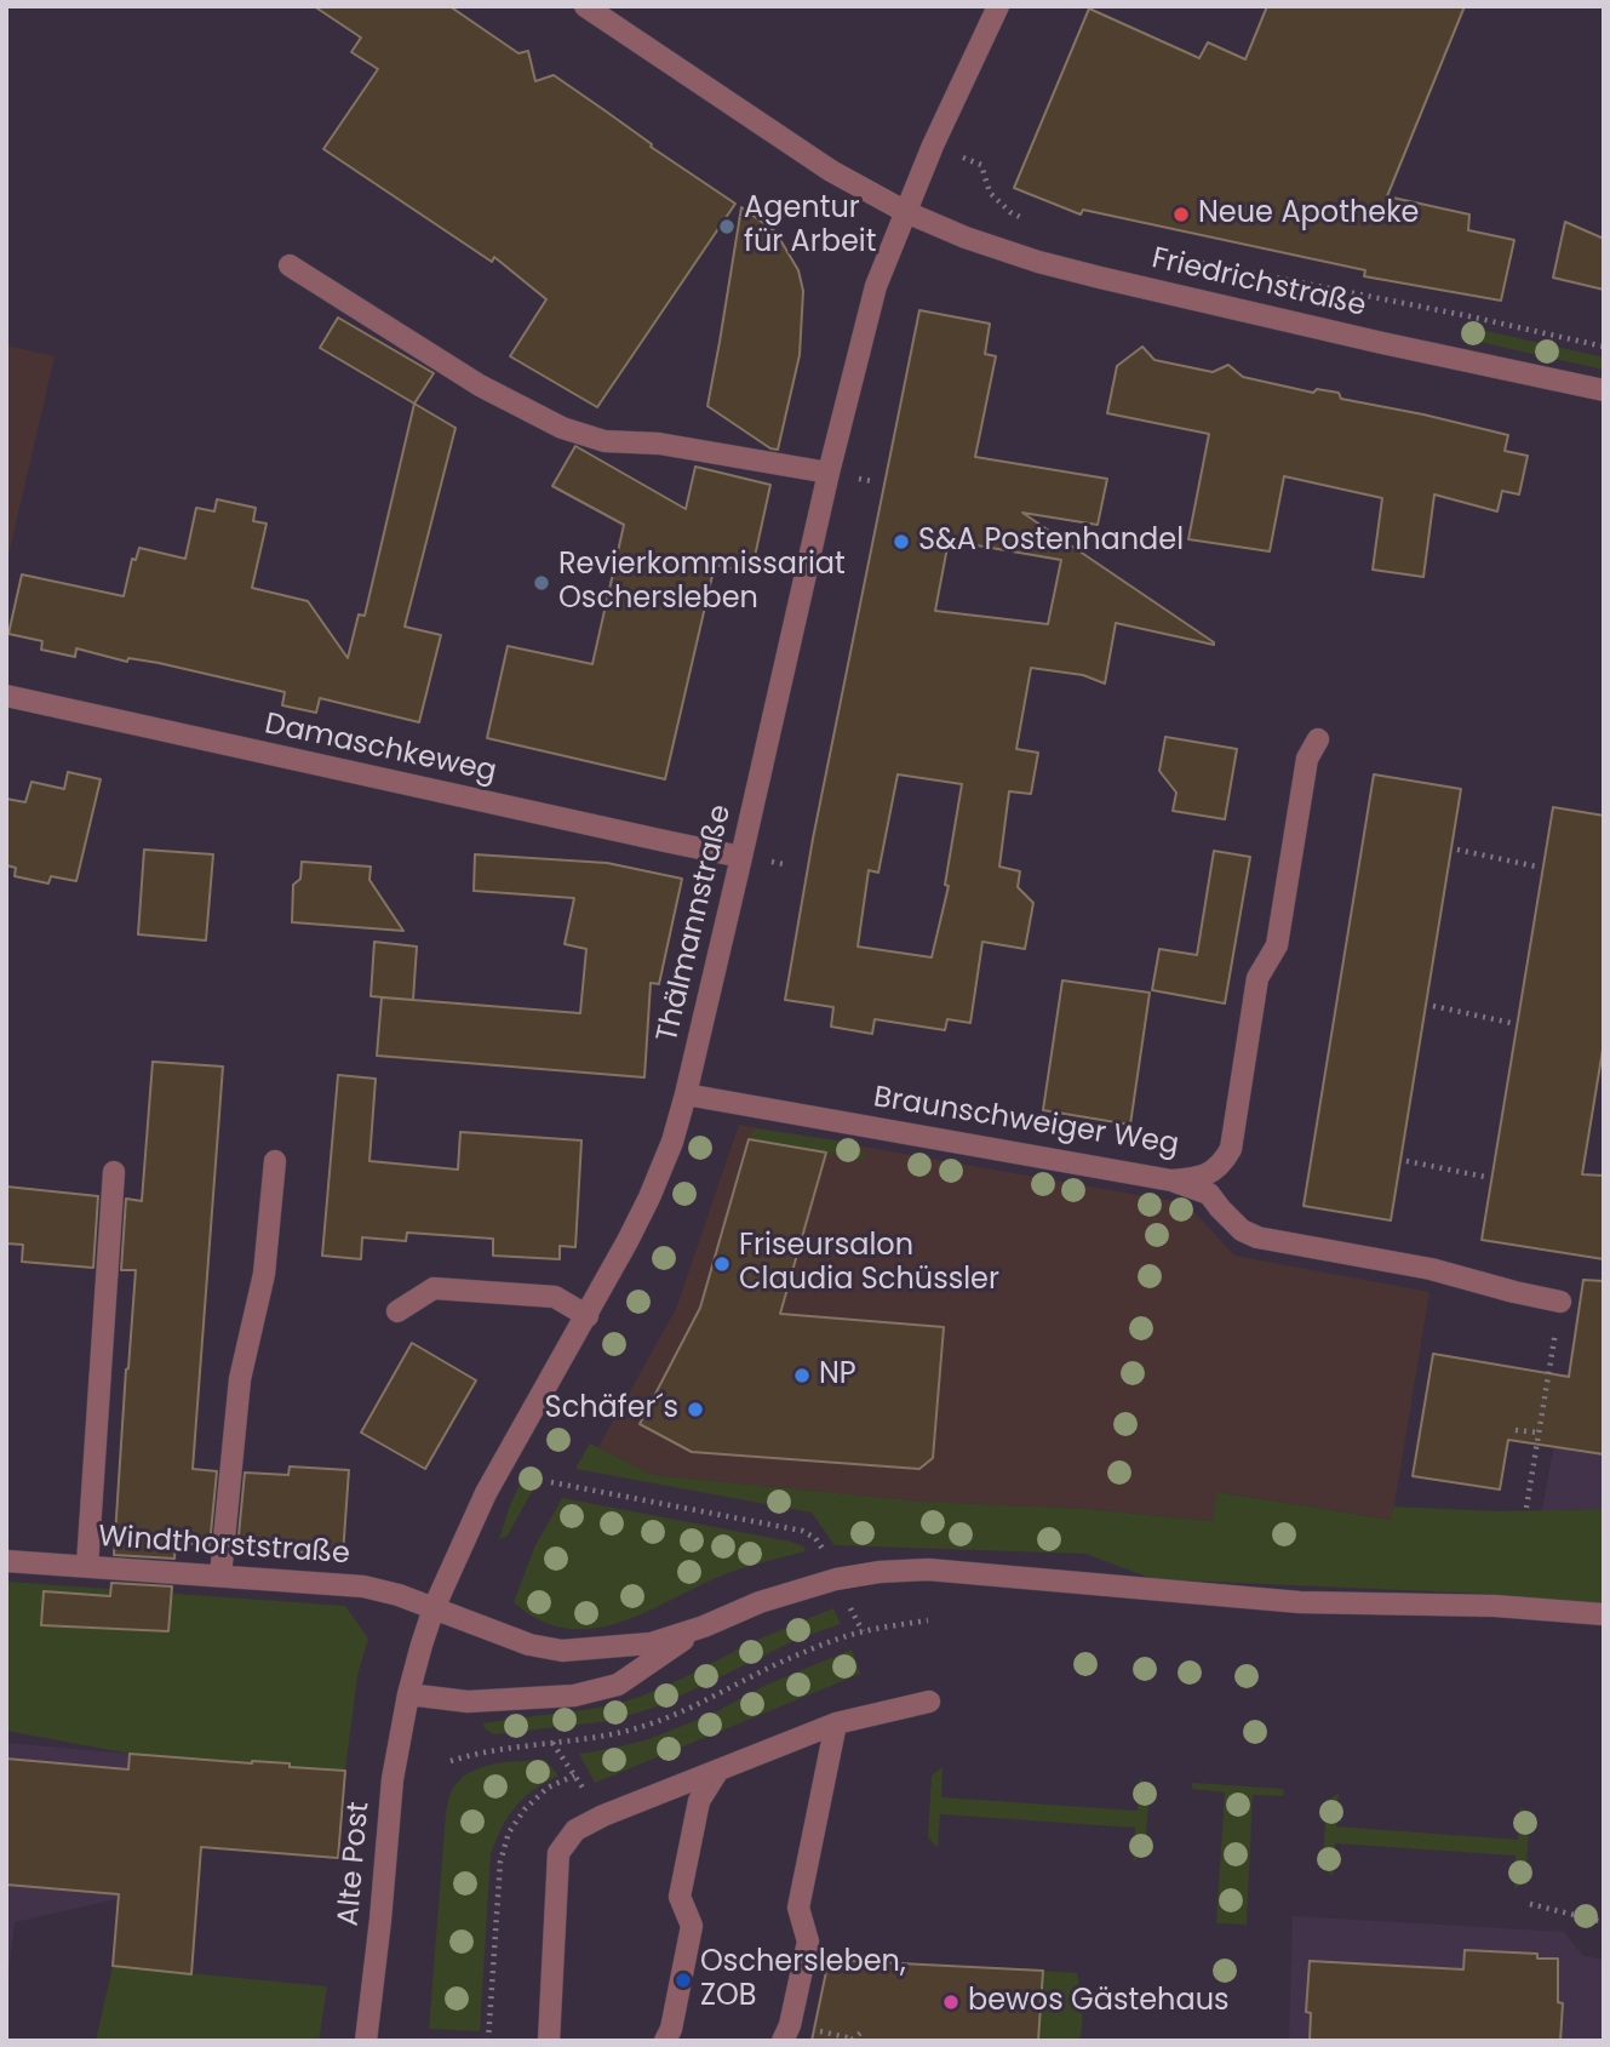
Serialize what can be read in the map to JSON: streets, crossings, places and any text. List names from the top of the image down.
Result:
{
  "streets": {
    "street": [
      "Friedrichstraße",
      "Damaschkeweg",
      "Thälmannstraße",
      "Braunschweiger Weg",
      "Windthorststraße",
      "Alte Post"
    ]
  },
  "crossings": [
    ["Friedrichstraße", "Thälmannstraße"],
    ["Damaschkeweg", "Thälmannstraße"],
    ["Thälmannstraße", "Braunschweiger Weg"],
    ["Thälmannstraße", "Windthorststraße"],
    ["Thälmannstraße", "Alte Post"],
    ["Windthorststraße", "Alte Post"]
  ],
  "places": [
    "Neue Apotheke",
    "Agentur für Arbeit",
    "S&A Postenhandel",
    "Revierkommissariat Oschersleben",
    "Friseursalon Claudia Schüssler",
    "NP",
    "Schäfer´s",
    "Oschersleben, ZOB",
    "bewos Gästehaus"
  ]
}
